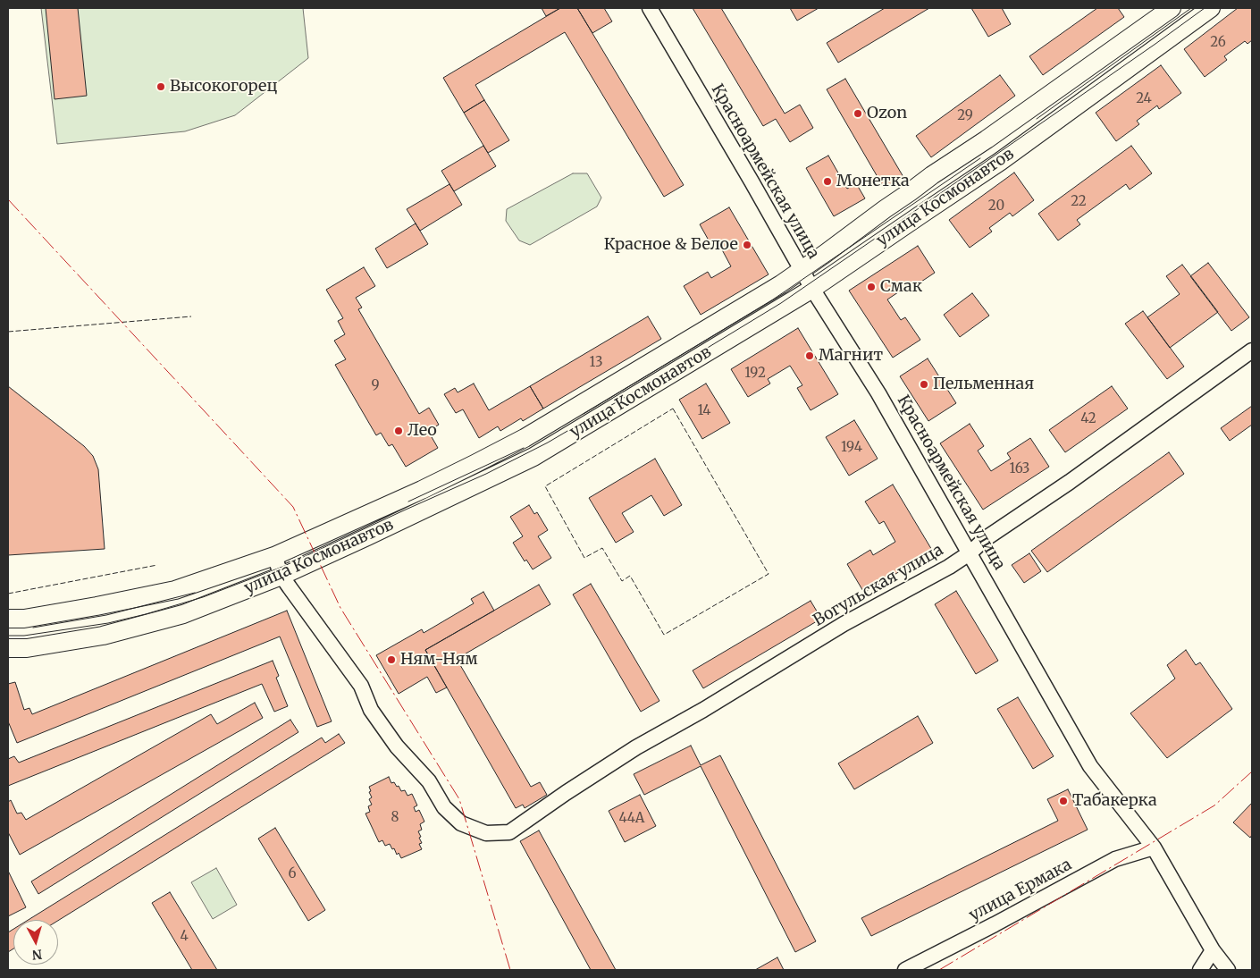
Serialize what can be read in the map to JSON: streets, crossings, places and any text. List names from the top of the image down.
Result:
{
  "streets": {
    "main road": ["улица Космонавтов"],
    "street": ["Красноармейская улица", "Вогульская улица", "улица Ермака"]
  },
  "crossings": [
    ["Красноармейская улица", "улица Космонавтов"],
    ["Красноармейская улица", "Вогульская улица"],
    ["Красноармейская улица", "улица Ермака"],
    ["улица Космонавтов", "Вогульская улица"]
  ],
  "places": [
    "Высокогорец",
    "Ozon",
    "Монетка",
    "Красное & Белое",
    "Смак",
    "Магнит",
    "Пельменная",
    "Лео",
    "Ням-Ням",
    "Табакерка"
  ],
  "house_numbers": [
    "26",
    "24",
    "29",
    "22",
    "20",
    "13",
    "192",
    "9",
    "14",
    "42",
    "194",
    "163",
    "8",
    "44А",
    "6",
    "4"
  ],
  "north": "bottom"
}
